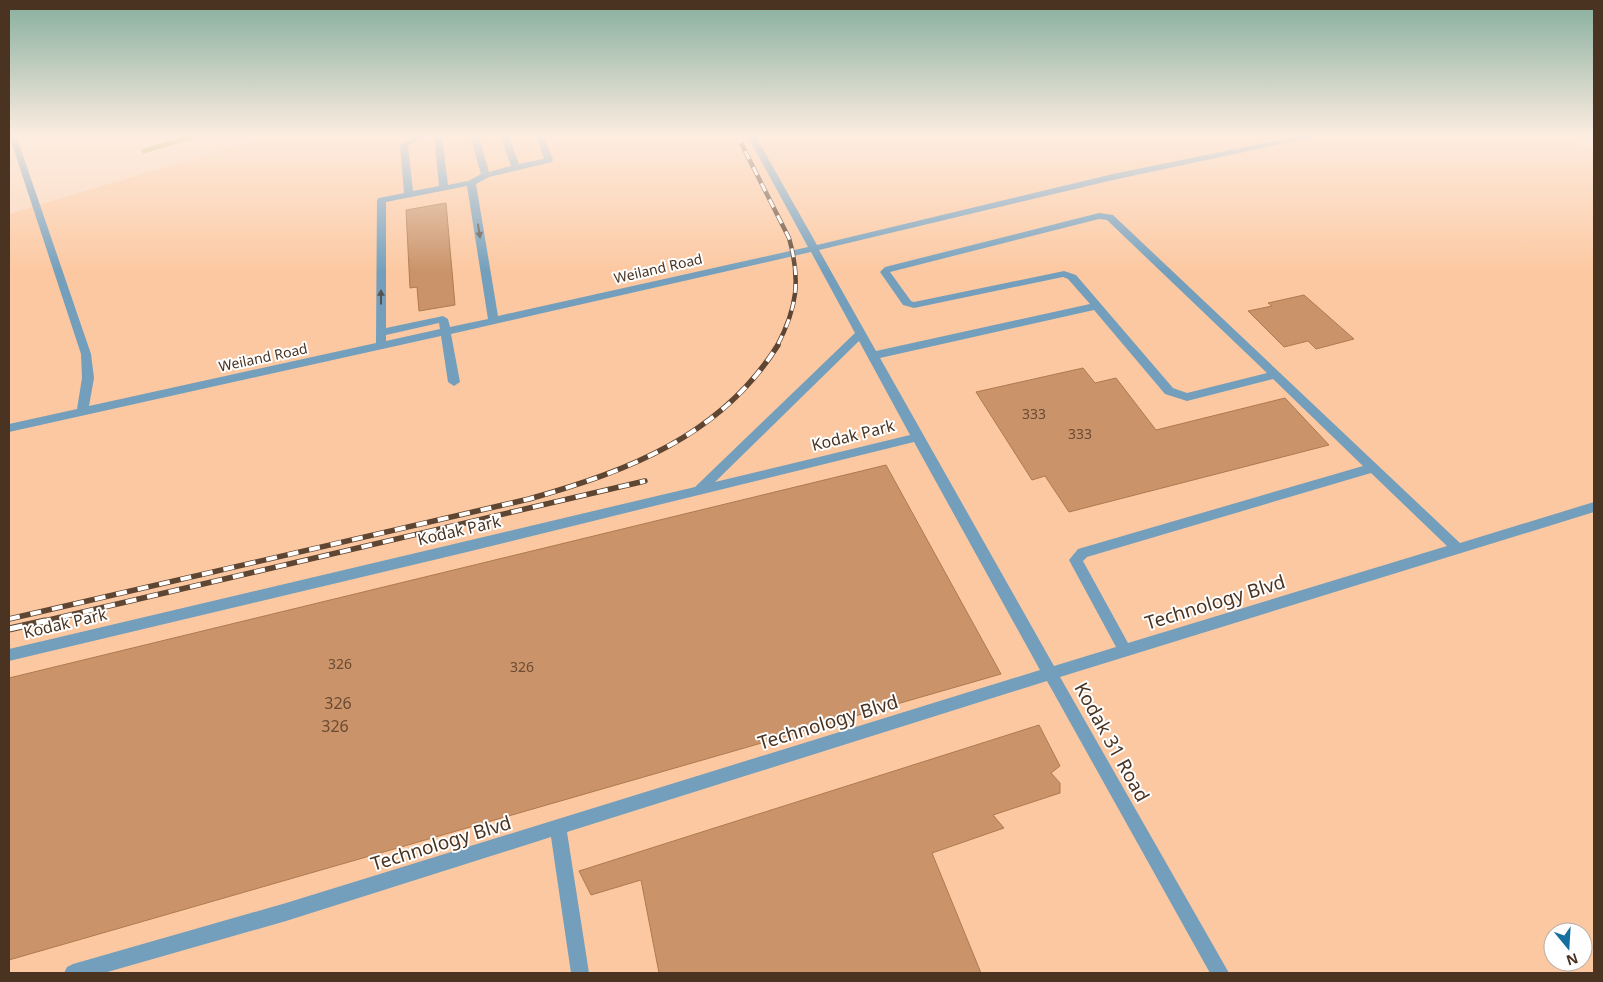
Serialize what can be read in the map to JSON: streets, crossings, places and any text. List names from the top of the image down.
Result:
{
  "streets": {
    "street": [
      "Weiland Road",
      "Kodak Park",
      "Technology Blvd",
      "Kodak 31 Road"
    ]
  },
  "crossings": [
    ["Weiland Road", "Kodak 31 Road"],
    ["Kodak Park", "Kodak 31 Road"],
    ["Technology Blvd", "Kodak 31 Road"]
  ],
  "house_numbers": [
    "333",
    "333",
    "326",
    "326",
    "326",
    "326"
  ],
  "north": "bottom"
}
